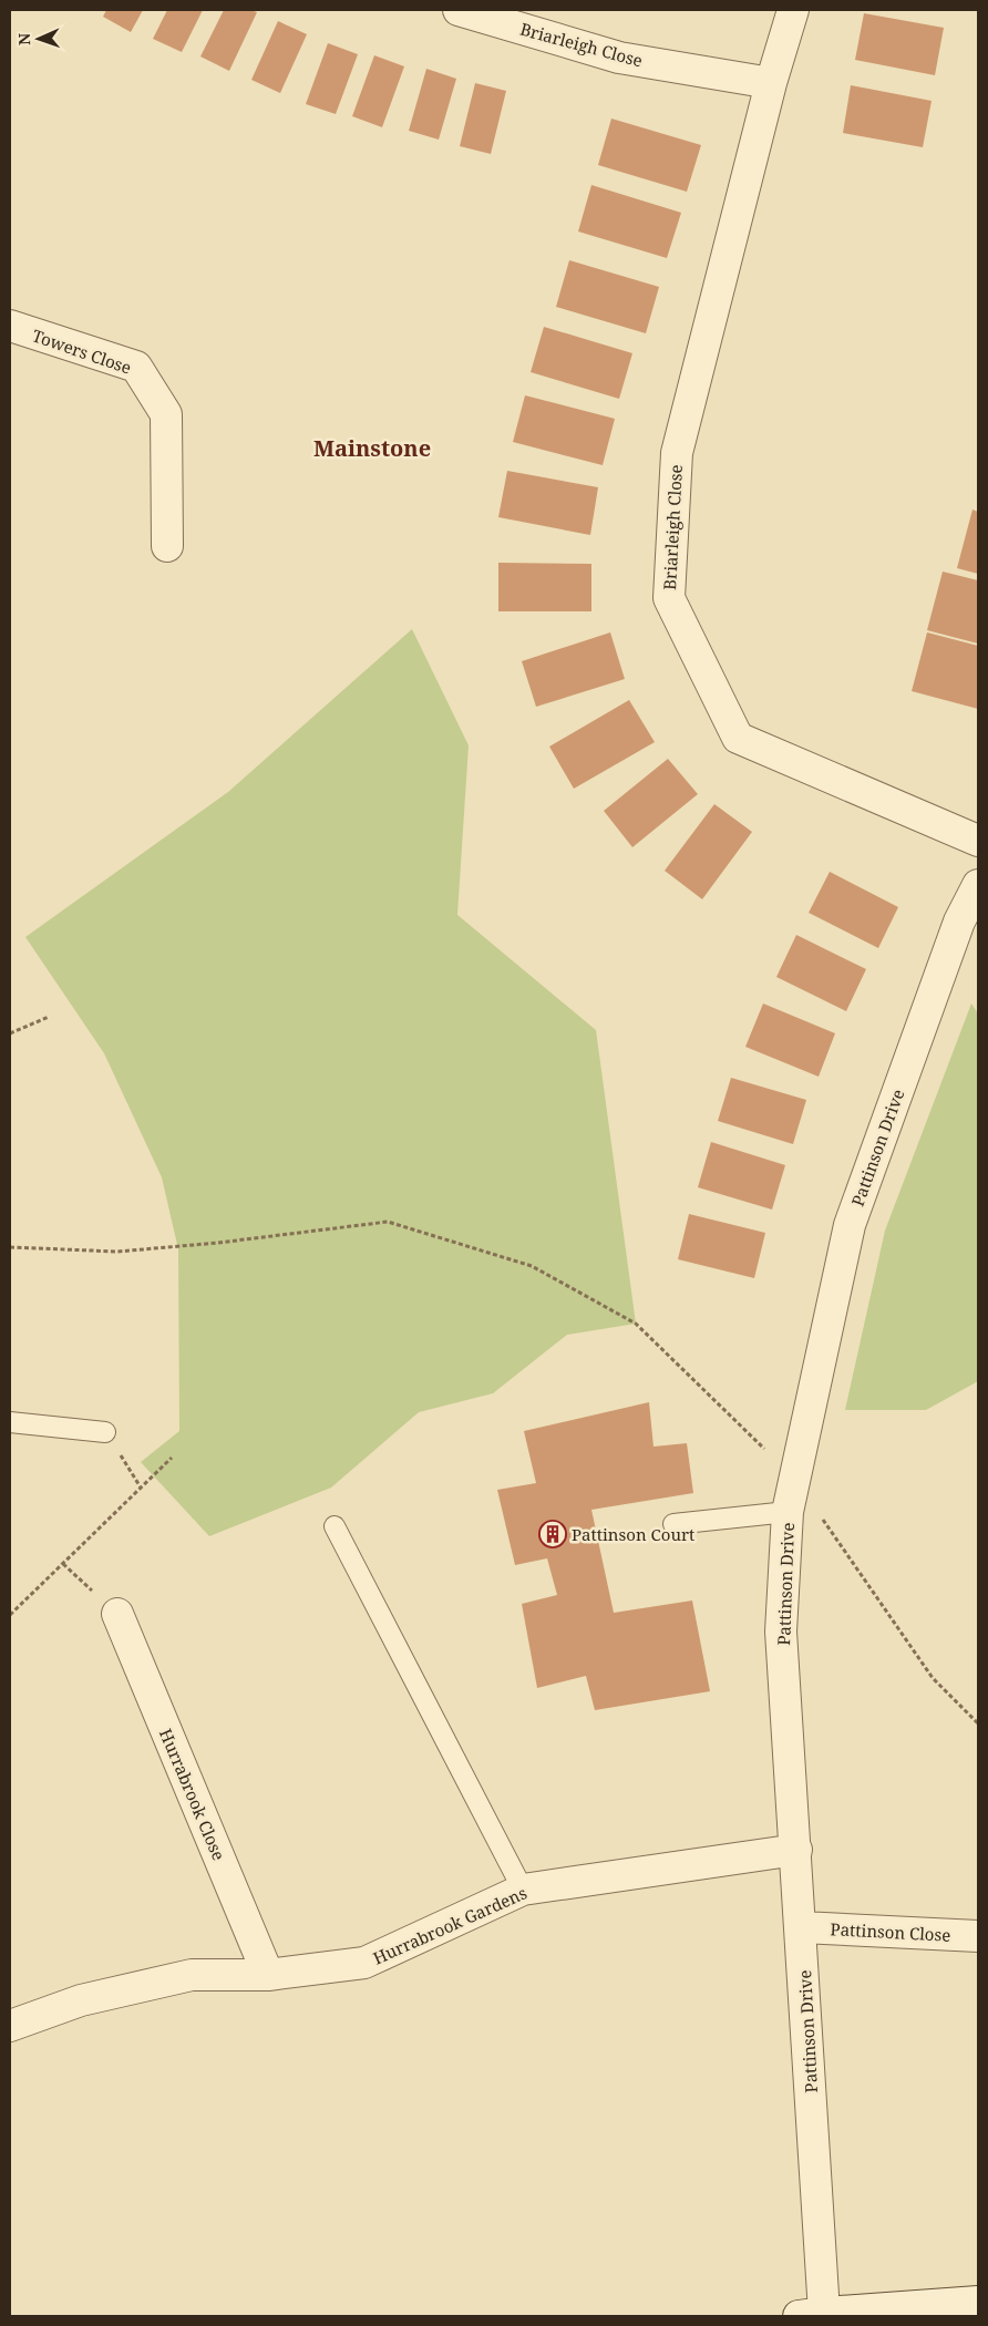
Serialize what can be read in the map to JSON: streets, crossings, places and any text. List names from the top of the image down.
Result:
{
  "streets": {
    "street": [
      "Briarleigh Close",
      "Towers Close",
      "Pattinson Drive",
      "Hurrabrook Close",
      "Hurrabrook Gardens",
      "Pattinson Close"
    ]
  },
  "crossings": [
    ["Pattinson Drive", "Hurrabrook Gardens"],
    ["Pattinson Drive", "Pattinson Close"],
    ["Hurrabrook Close", "Hurrabrook Gardens"]
  ],
  "districts": ["Mainstone"],
  "places": {
    "building": ["Pattinson Court"]
  },
  "north": "left"
}
